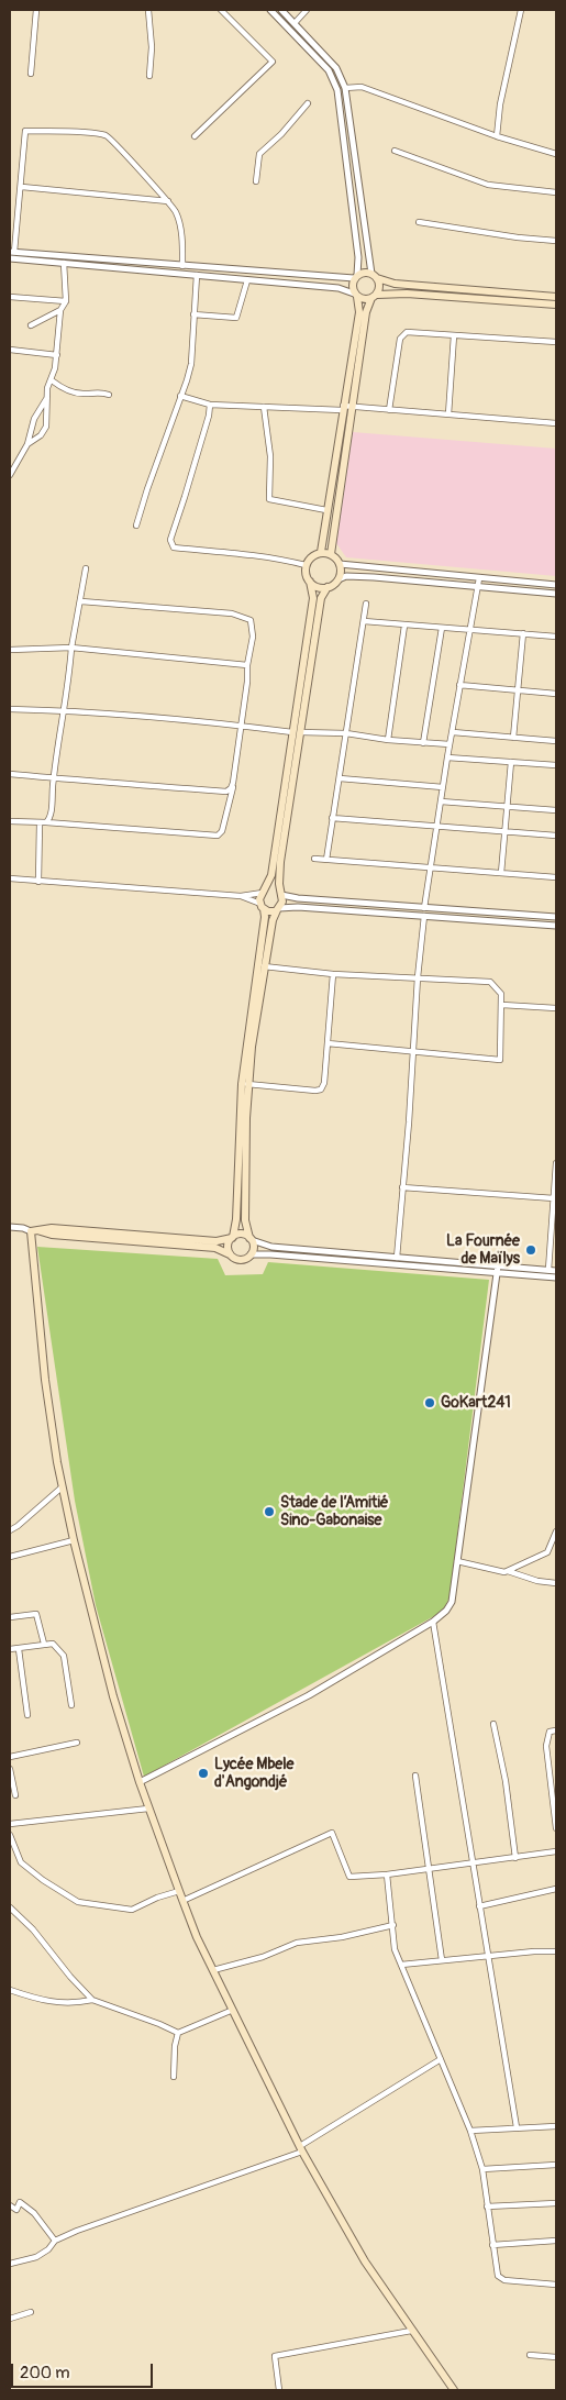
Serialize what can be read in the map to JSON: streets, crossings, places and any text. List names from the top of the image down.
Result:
{
  "places": [
    "La Fournée de Maïlys",
    "GoKart241",
    "Stade de l’Amitié Sino-Gabonaise",
    "Lycée Mbele d'Angondjé"
  ],
  "scale_bar": "200 m"
}
